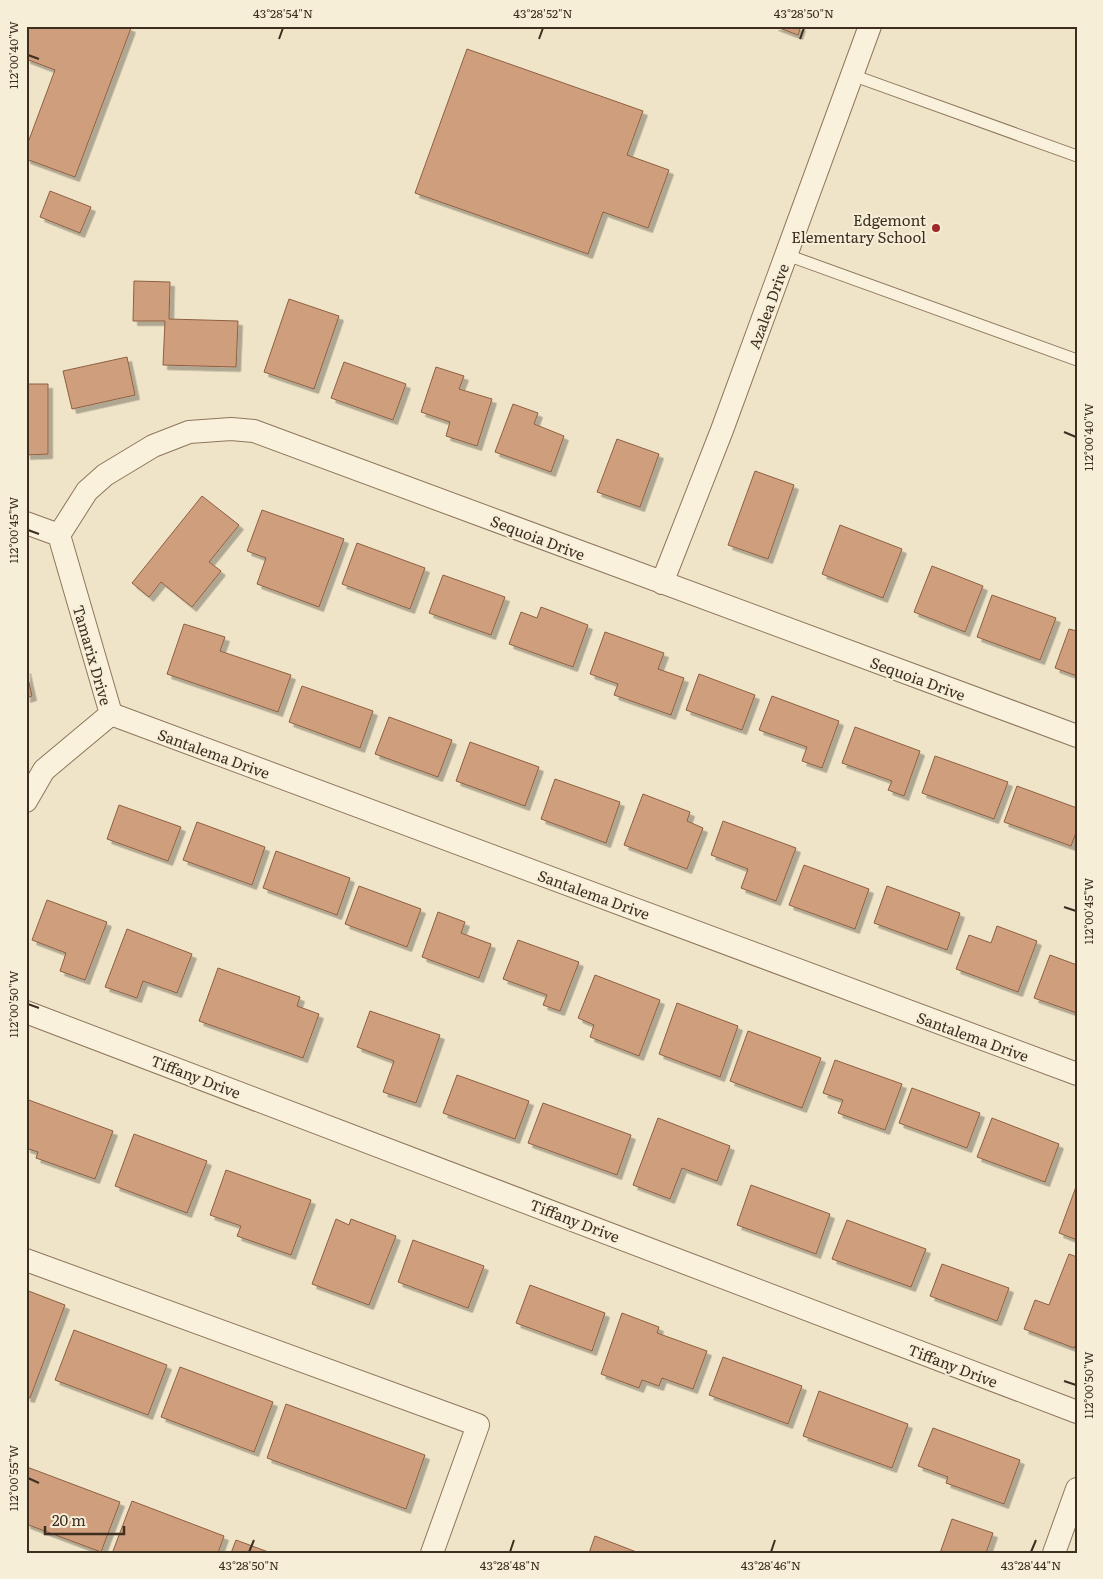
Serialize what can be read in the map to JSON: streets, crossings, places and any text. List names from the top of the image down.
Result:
{
  "streets": {
    "street": [
      "Azalea Drive",
      "Sequoia Drive",
      "Tamarix Drive",
      "Santalema Drive",
      "Tiffany Drive"
    ]
  },
  "crossings": [
    ["Azalea Drive", "Sequoia Drive"],
    ["Sequoia Drive", "Tamarix Drive"],
    ["Tamarix Drive", "Santalema Drive"]
  ],
  "places": ["Edgemont Elementary School"],
  "scale_bar": "20 m",
  "coordinates": [
    "43°28'54\"N",
    "43°28'52\"N",
    "43°28'50\"N",
    "112°00'40\"W",
    "112°00'45\"W",
    "112°00'50\"W",
    "112°00'55\"W",
    "43°28'48\"N",
    "43°28'46\"N",
    "43°28'44\"N"
  ]
}
